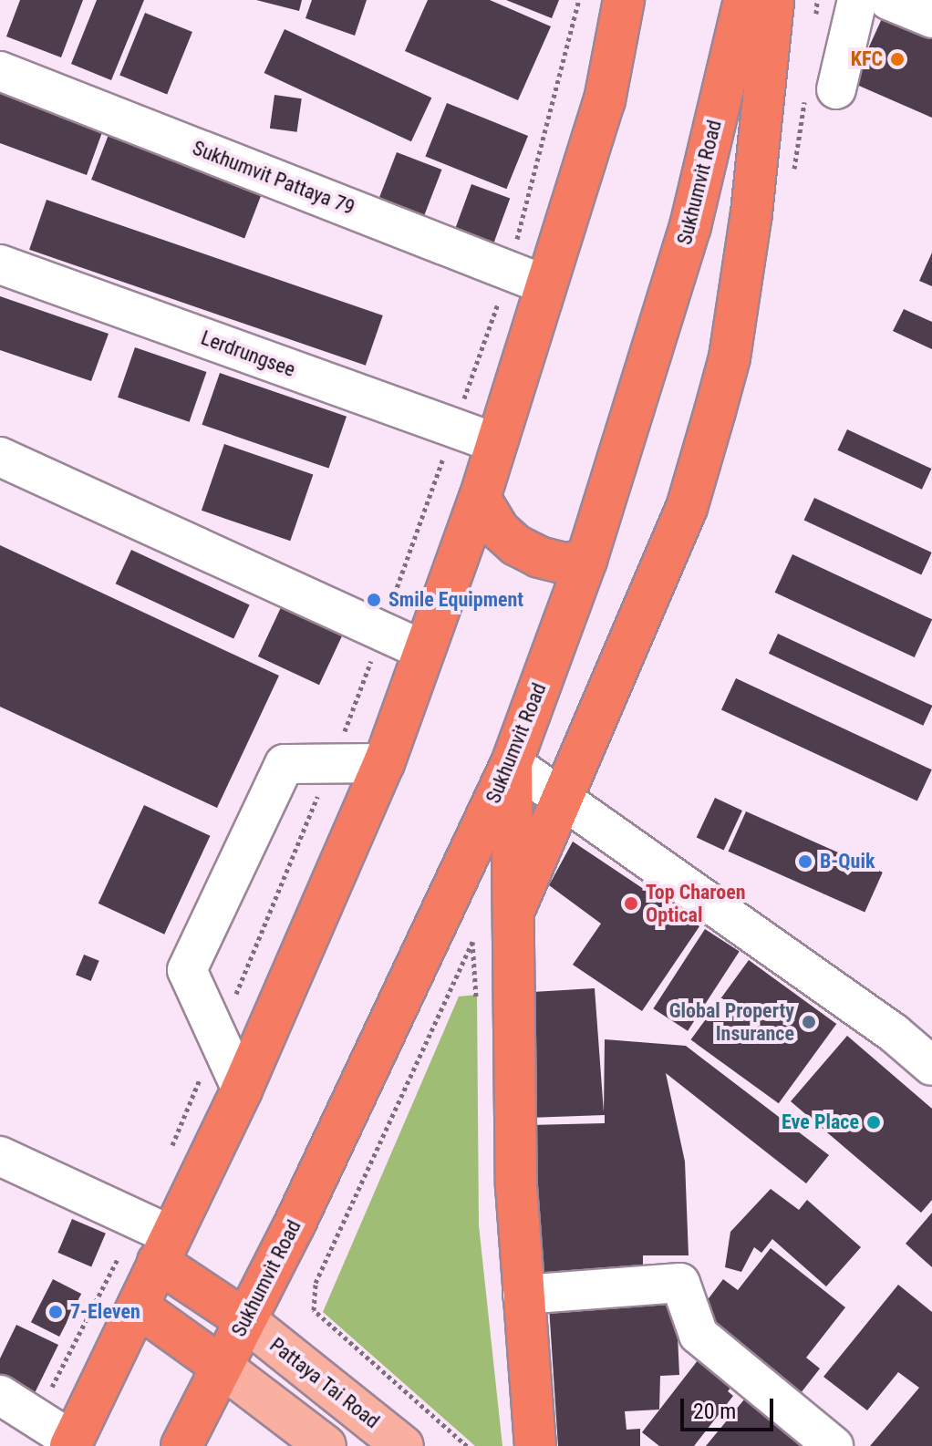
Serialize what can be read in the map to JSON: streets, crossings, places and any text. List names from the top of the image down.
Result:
{
  "streets": {
    "highway": ["Sukhumvit Road"],
    "main road": ["Pattaya Tai Road"],
    "street": ["Sukhumvit Pattaya 79", "Lerdrungsee"]
  },
  "crossings": [
    ["Sukhumvit Road", "Pattaya Tai Road"]
  ],
  "places": [
    "KFC",
    "Smile Equipment",
    "B-Quik",
    "Top Charoen Optical",
    "Global Property Insurance",
    "Eve Place",
    "7-Eleven"
  ],
  "scale_bar": "20 m"
}
